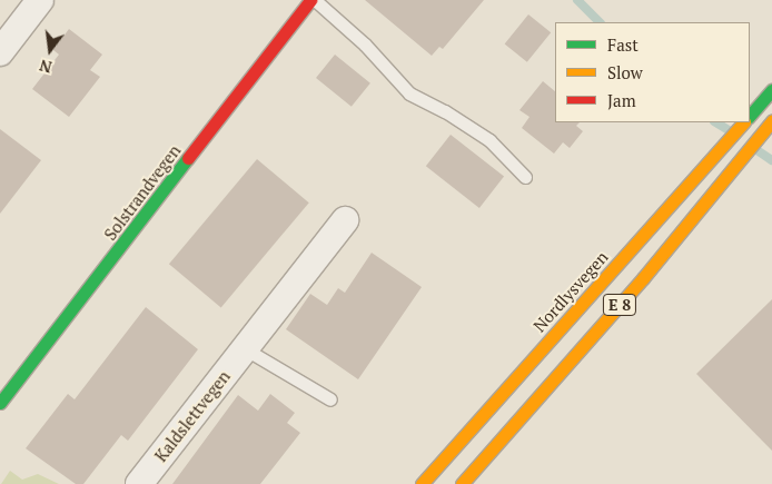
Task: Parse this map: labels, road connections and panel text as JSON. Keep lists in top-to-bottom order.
{
  "streets": {
    "main road": ["Solstrandvegen", "Nordlysvegen", "E 8"],
    "street": ["Kaldslettvegen"]
  },
  "legend": ["Fast", "Slow", "Jam"],
  "north": "bottom"
}
